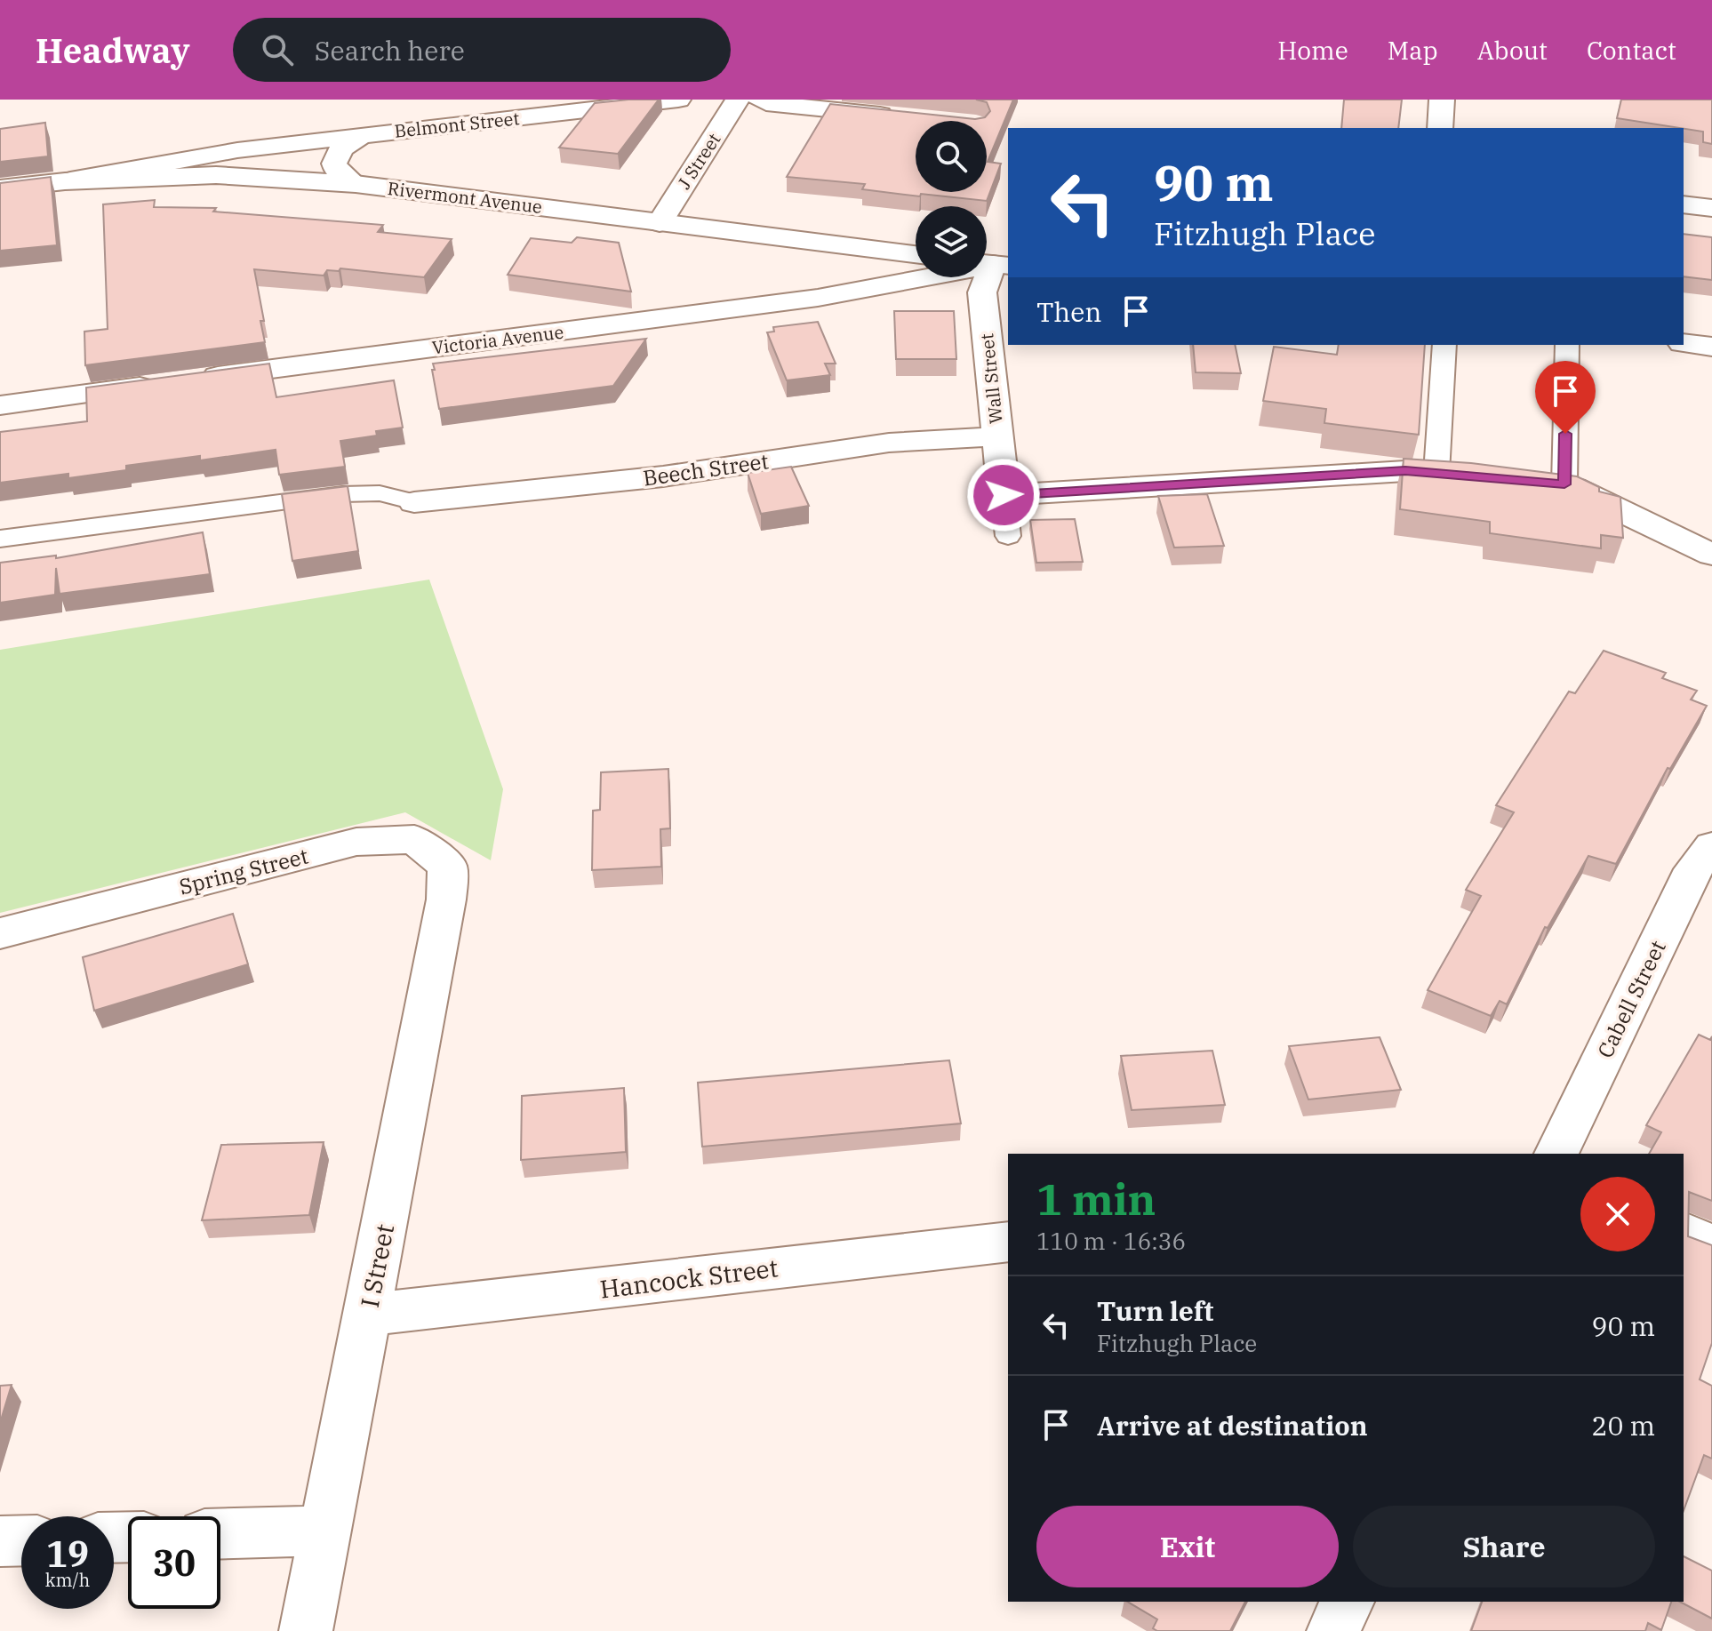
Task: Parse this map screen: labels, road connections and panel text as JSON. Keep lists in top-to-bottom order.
{
  "streets": {
    "street": [
      "Belmont Street",
      "J Street",
      "Rivermont Avenue",
      "Victoria Avenue",
      "Wall Street",
      "Beech Street",
      "Spring Street",
      "Cabell Street",
      "I Street",
      "Hancock Street"
    ]
  },
  "crossings": [
    ["Belmont Street", "Rivermont Avenue"],
    ["J Street", "Rivermont Avenue"],
    ["Victoria Avenue", "Wall Street"],
    ["Wall Street", "Beech Street"],
    ["Spring Street", "I Street"],
    ["I Street", "Hancock Street"]
  ],
  "page": {
    "header": "Headway",
    "search": "Search here",
    "nav": [
      "Home",
      "Map",
      "About",
      "Contact"
    ],
    "turn": ["90 m", "Fitzhugh Place"],
    "then": "Then",
    "heading": ["1 min", "110 m · 16:36"],
    "list": [
      {
        "name": "Turn left",
        "note": "Fitzhugh Place",
        "value": "90 m"
      },
      {
        "name": "Arrive at destination",
        "value": "20 m"
      }
    ],
    "buttons": ["Exit", "Share"],
    "speed": "19 km/h",
    "limit": "30"
  }
}
